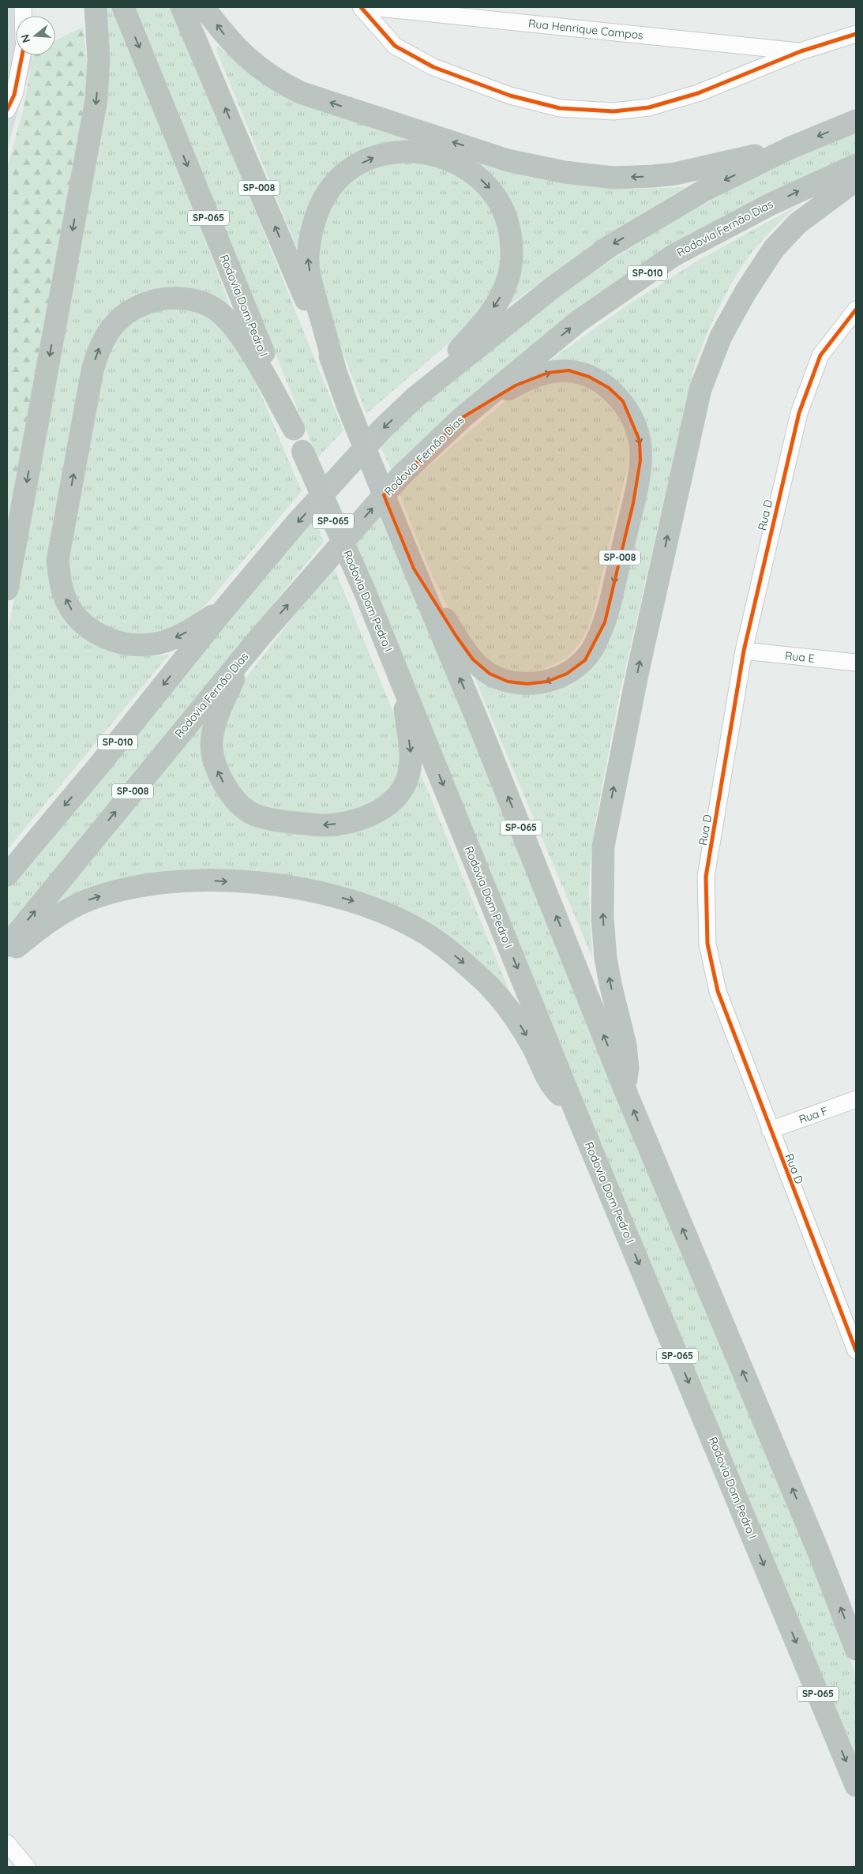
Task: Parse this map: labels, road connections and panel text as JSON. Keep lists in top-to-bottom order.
{
  "streets": {
    "highway": [
      "SP-008",
      "SP-065",
      "Rodovia Fernão Dias",
      "SP-010",
      "Rodovia Dom Pedro I"
    ],
    "street": [
      "Rua Henrique Campos",
      "Rua D",
      "Rua E",
      "Rua F"
    ]
  },
  "crossings": [
    ["SP-008", "SP-065"],
    ["SP-008", "Rodovia Fernão Dias"],
    ["Rua D", "Rua E"],
    ["Rua D", "Rua F"]
  ],
  "north": "left"
}
